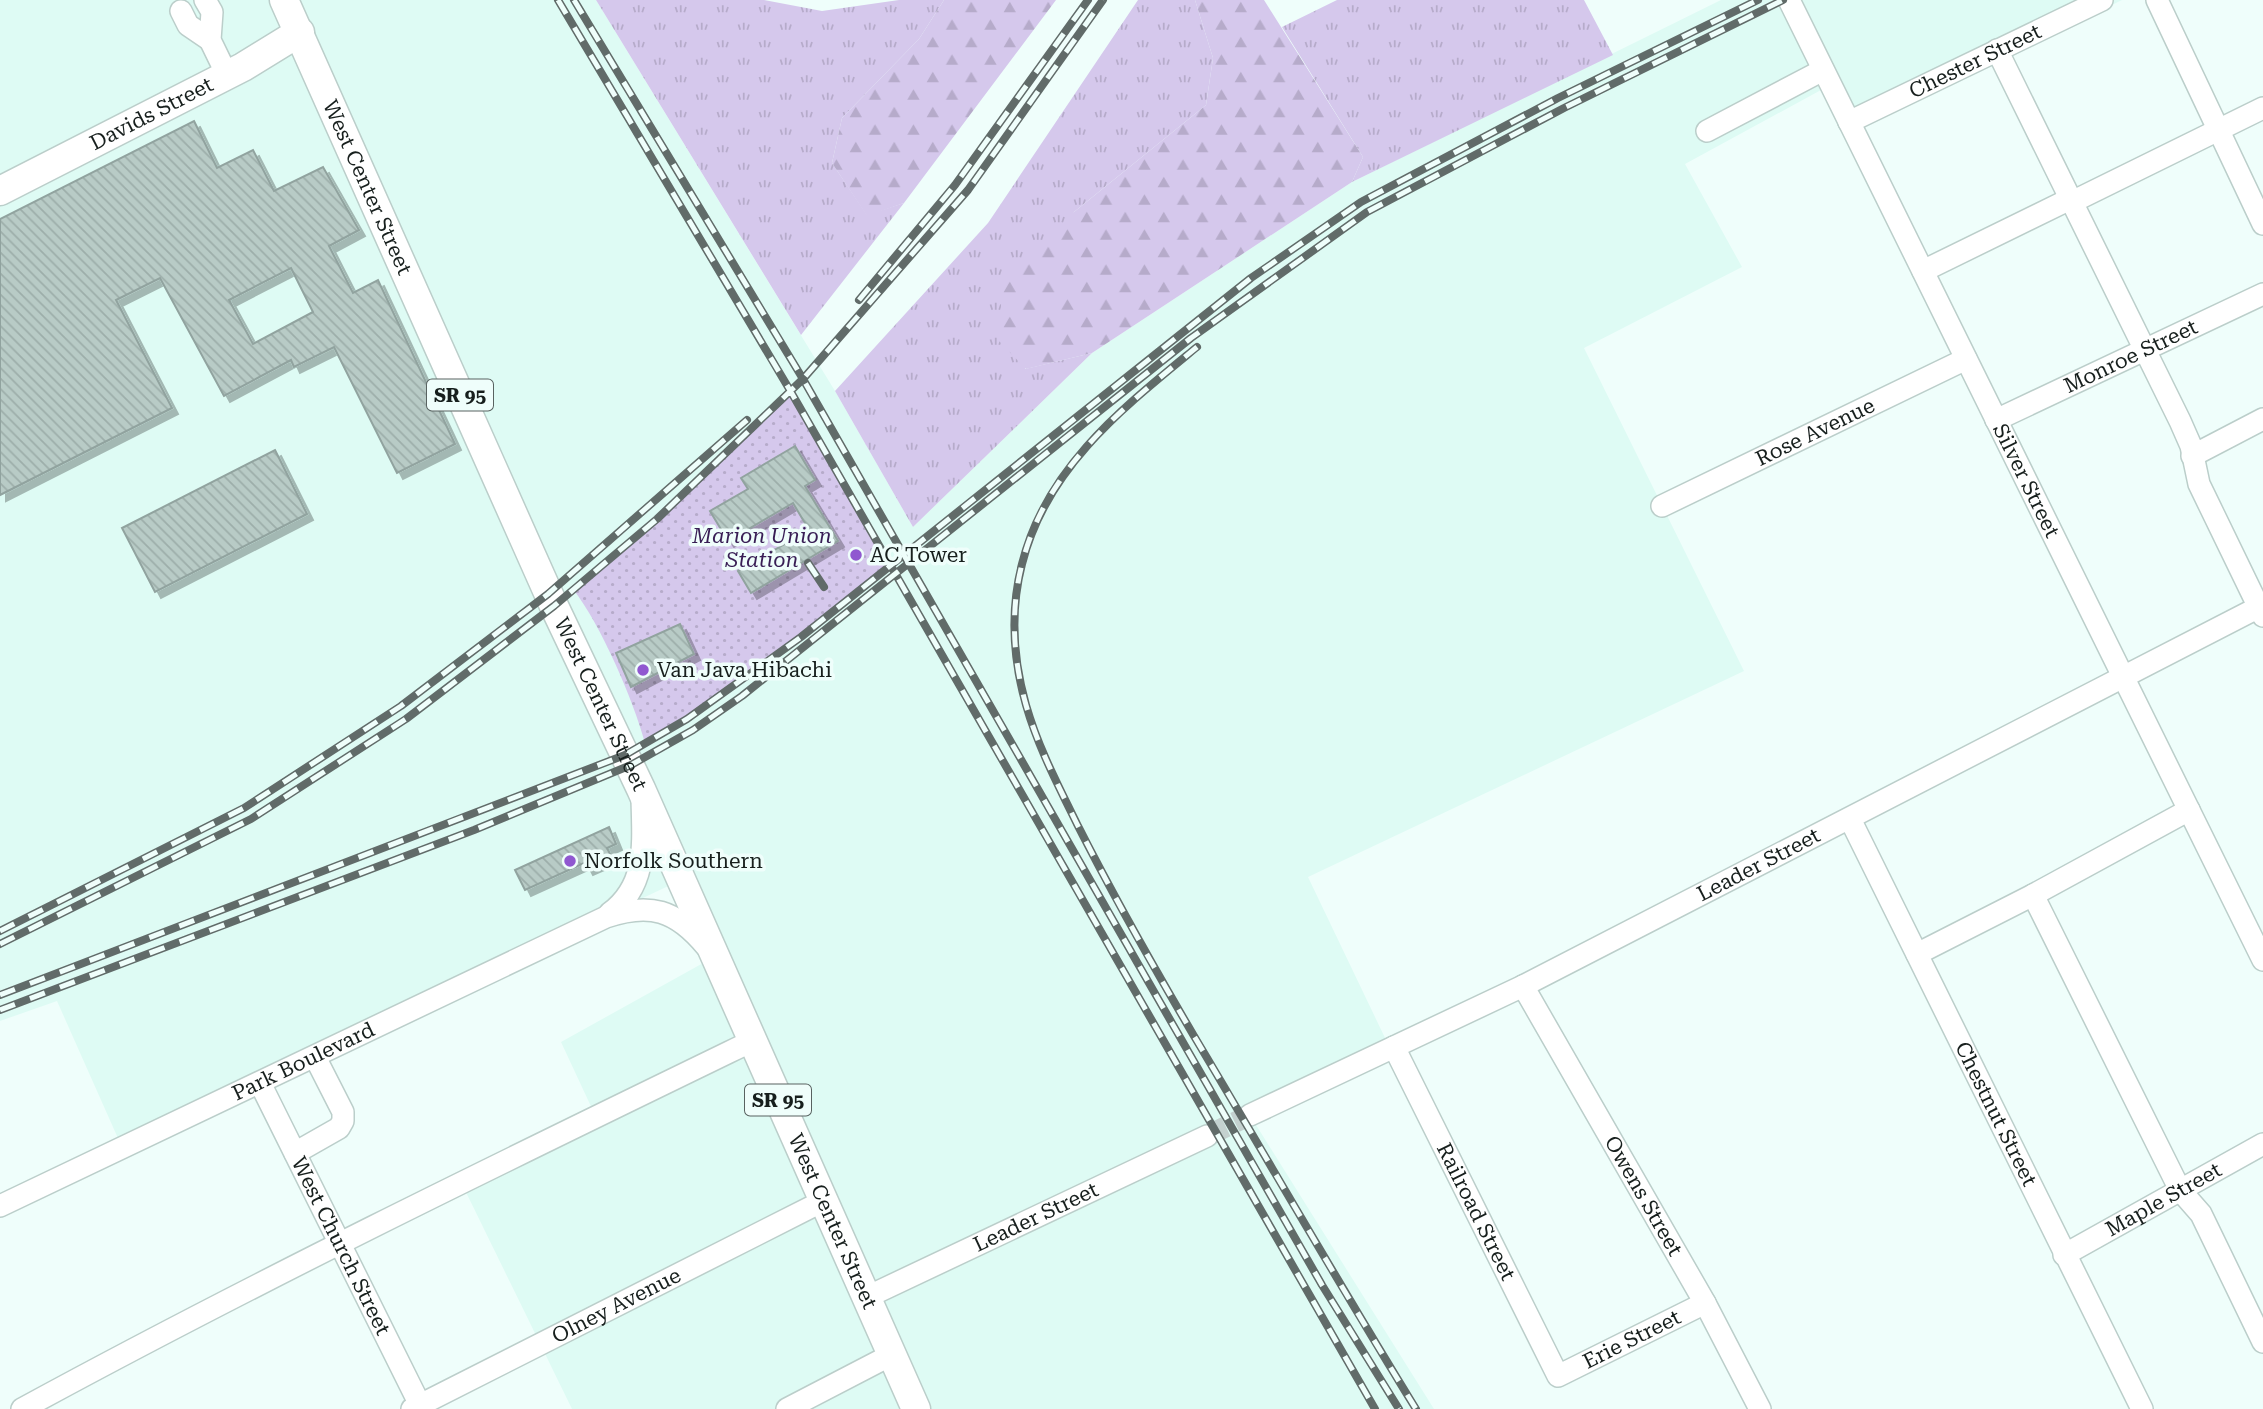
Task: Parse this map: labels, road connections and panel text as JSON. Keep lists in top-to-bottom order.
{
  "streets": {
    "main road": ["Davids Street", "West Center Street", "SR 95"],
    "street": [
      "Chester Street",
      "Monroe Street",
      "Rose Avenue",
      "Silver Street",
      "Leader Street",
      "Park Boulevard",
      "Chestnut Street",
      "Owens Street",
      "Maple Street",
      "Railroad Street",
      "West Church Street",
      "Olney Avenue",
      "Erie Street"
    ]
  },
  "crossings": [
    ["Chester Street", "Silver Street"],
    ["Davids Street", "West Center Street"],
    ["West Center Street", "Leader Street"],
    ["West Center Street", "Park Boulevard"],
    ["West Center Street", "Olney Avenue"],
    ["Monroe Street", "Silver Street"],
    ["Rose Avenue", "Silver Street"],
    ["Silver Street", "Leader Street"],
    ["Leader Street", "Chestnut Street"],
    ["Leader Street", "Owens Street"],
    ["Leader Street", "Railroad Street"],
    ["Park Boulevard", "West Church Street"],
    ["Chestnut Street", "Maple Street"],
    ["Owens Street", "Erie Street"],
    ["Railroad Street", "Erie Street"],
    ["West Church Street", "Olney Avenue"]
  ],
  "parks": ["Marion Union Station"],
  "places": ["AC Tower", "Van Java Hibachi", "Norfolk Southern"]
}
